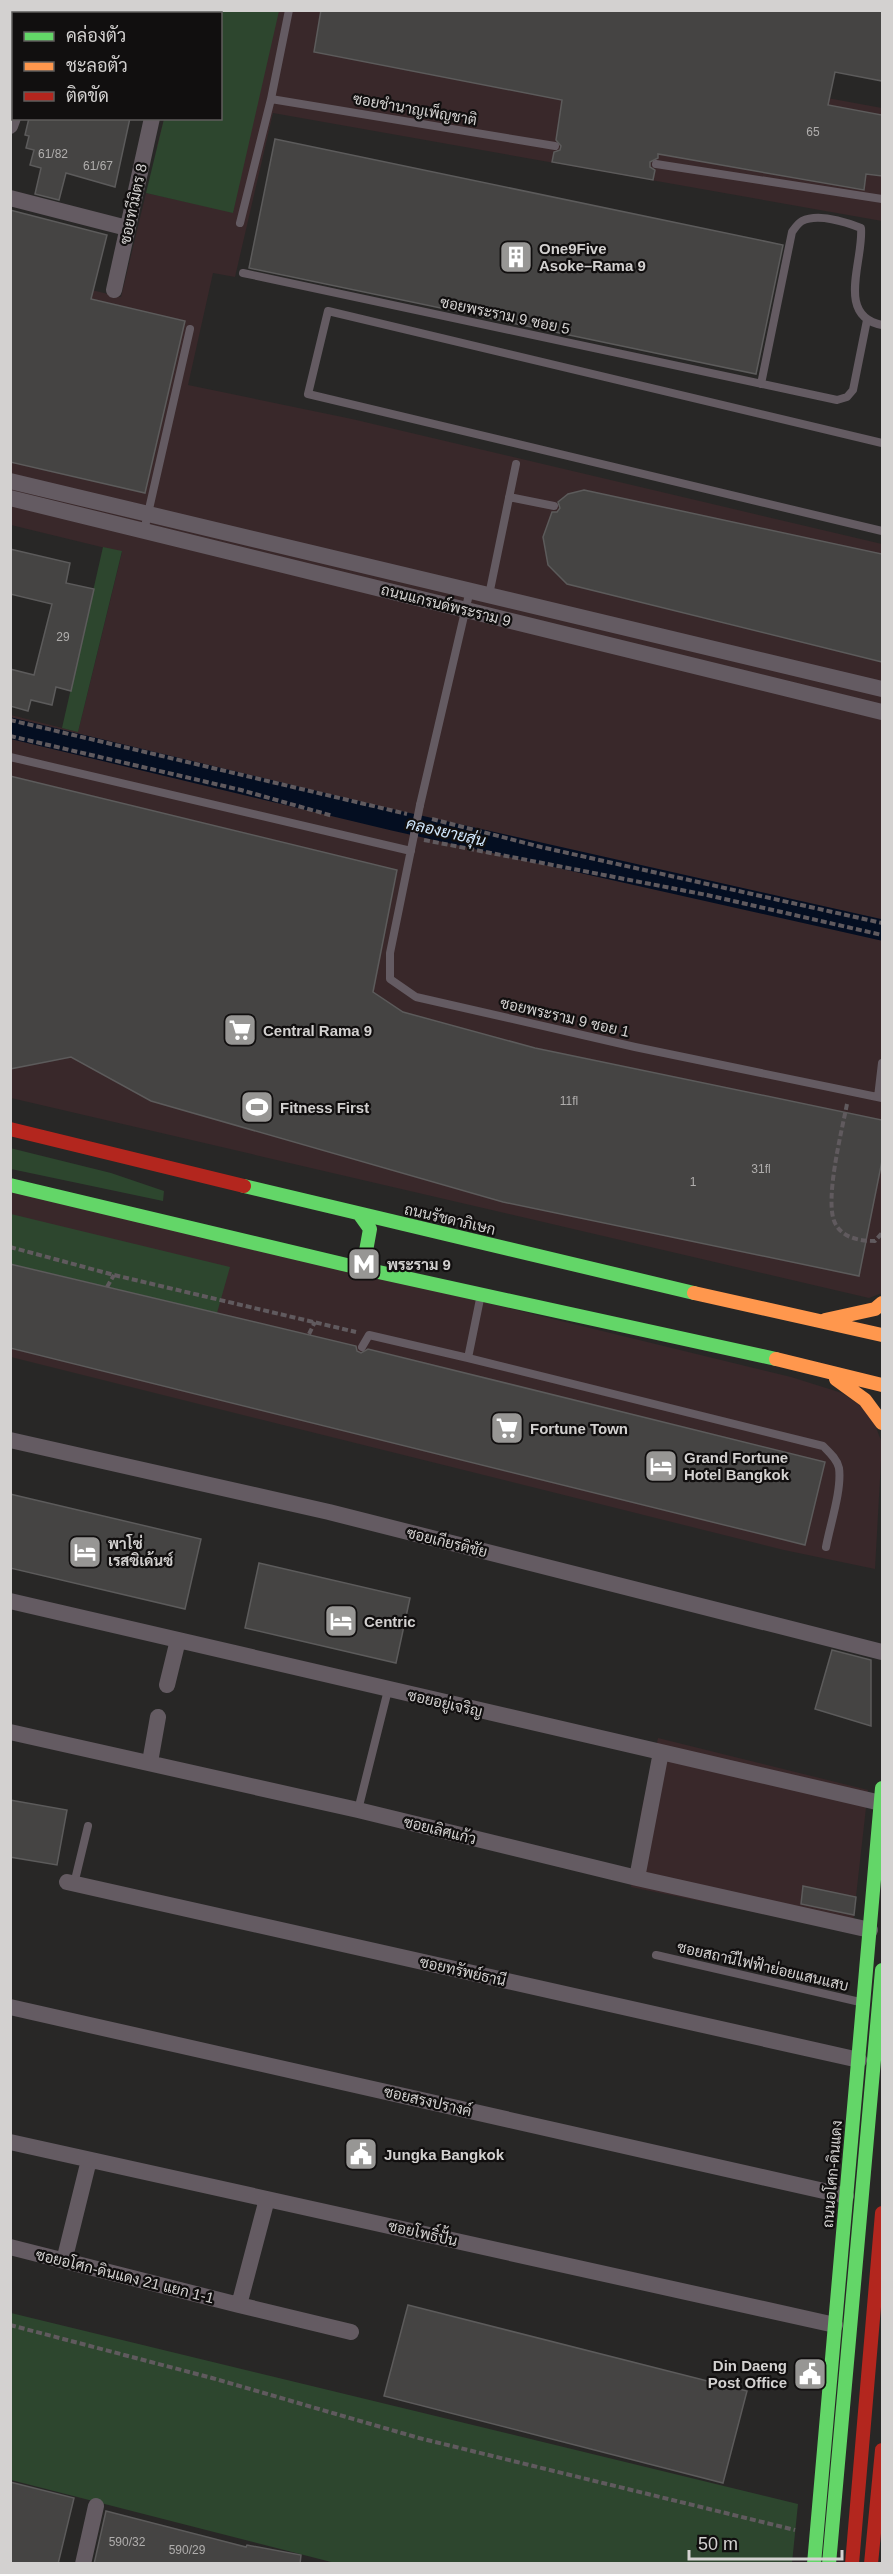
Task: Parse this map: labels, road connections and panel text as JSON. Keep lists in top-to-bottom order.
{
  "streets": {
    "main road": ["ถนนรัชดาภิเษก", "ถนนอโศก-ดินแดง"],
    "street": [
      "ซอยทวีมิตร 8",
      "ถนนแกรนด์พระราม 9",
      "ซอยเกียรติชัย",
      "ซอยอยู่เจริญ",
      "ซอยเลิศแก้ว",
      "ซอยทรัพย์ธานี",
      "ซอยสรงปรางค์",
      "ซอยโพธิ์ปั้น",
      "ซอยอโศก-ดินแดง 21 แยก 1-1"
    ],
    "lane": [
      "ซอยชำนาญเพ็ญชาติ",
      "ซอยพระราม 9 ซอย 5",
      "ซอยพระราม 9 ซอย 1",
      "ซอยสถานีไฟฟ้าย่อยแสนแสบ"
    ]
  },
  "crossings": [
    ["ถนนแกรนด์พระราม 9", "ซอยพระราม 9 ซอย 1"],
    ["ซอยอยู่เจริญ", "ถนนอโศก-ดินแดง"],
    ["ซอยเลิศแก้ว", "ถนนอโศก-ดินแดง"],
    ["ซอยสถานีไฟฟ้าย่อยแสนแสบ", "ถนนอโศก-ดินแดง"],
    ["ซอยทรัพย์ธานี", "ถนนอโศก-ดินแดง"],
    ["ซอยสรงปรางค์", "ถนนอโศก-ดินแดง"],
    ["ถนนอโศก-ดินแดง", "ซอยโพธิ์ปั้น"]
  ],
  "water": ["คลองยายสุ่น"],
  "places": {
    "building": ["One9Five Asoke–Rama 9"],
    "supermarket": ["Central Rama 9", "Fortune Town"],
    "sports": ["Fitness First"],
    "metro station": ["พระราม 9"],
    "hotel": ["Grand Fortune Hotel Bangkok", "พาโซ่ เรสซิเด้นซ์", "Centric"],
    "public building": ["Jungka Bangkok", "Din Daeng Post Office"]
  },
  "house_numbers": [
    "65",
    "61/82",
    "61/67",
    "29",
    "11fl",
    "31fl",
    "1",
    "590/32",
    "590/29"
  ],
  "legend": ["คล่องตัว", "ชะลอตัว", "ติดขัด"],
  "scale_bar": "50 m"
}
